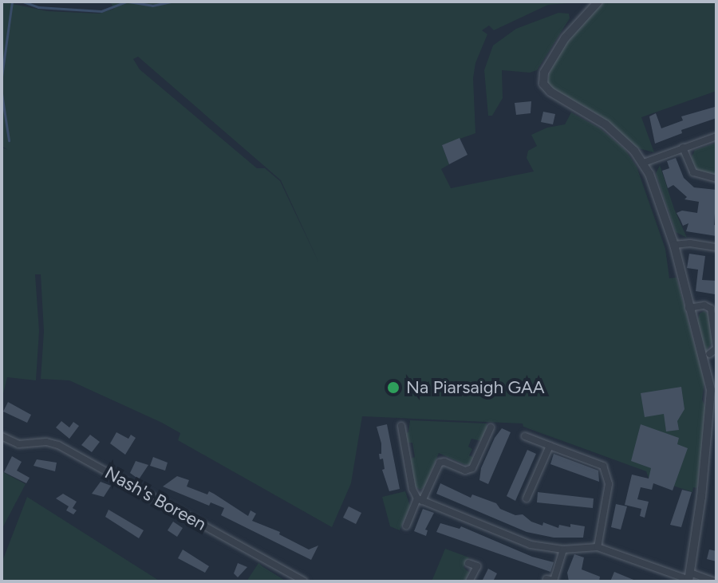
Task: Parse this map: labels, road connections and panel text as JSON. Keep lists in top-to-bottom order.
{
  "streets": {
    "street": ["Nash's Boreen"]
  },
  "places": ["Na Piarsaigh GAA"]
}
